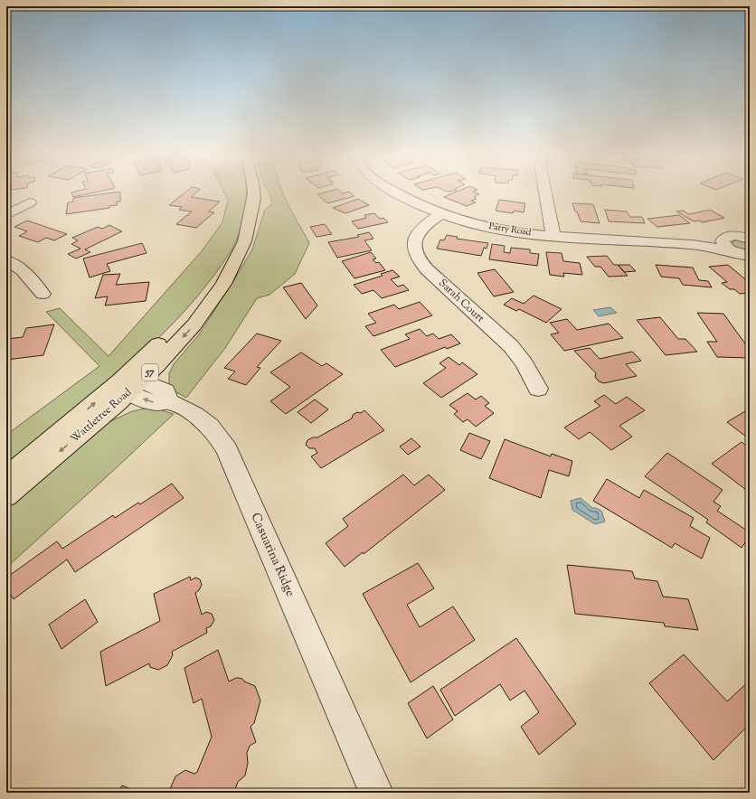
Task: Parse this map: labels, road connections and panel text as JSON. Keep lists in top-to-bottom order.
{
  "streets": {
    "main road": ["57", "Wattletree Road"],
    "street": ["Parry Road", "Sarah Court", "Casuarina Ridge"]
  },
  "crossings": [
    ["Parry Road", "Sarah Court"],
    ["Wattletree Road", "Casuarina Ridge"]
  ]
}
